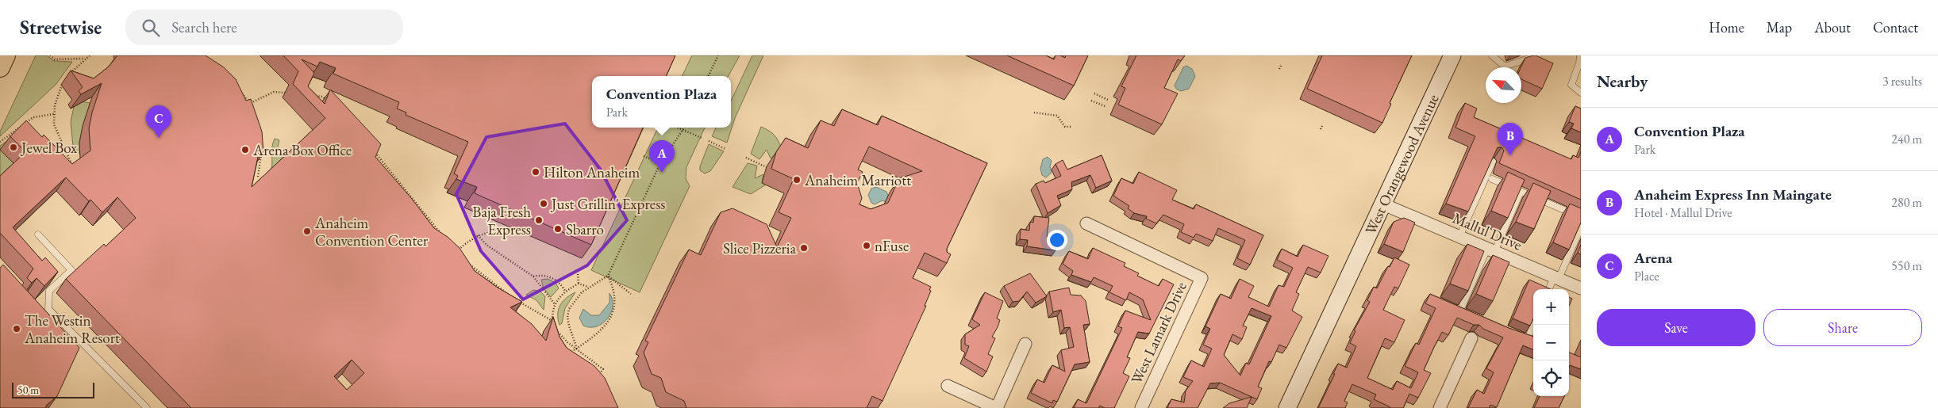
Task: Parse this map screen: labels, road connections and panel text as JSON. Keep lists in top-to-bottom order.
{
  "streets": {
    "main road": ["West Orangewood Avenue"],
    "street": ["Mallul Drive", "West Lamark Drive"]
  },
  "crossings": [
    ["West Orangewood Avenue", "Mallul Drive"]
  ],
  "places": [
    "Jewel Box",
    "Arena Box Office",
    "Hilton Anaheim",
    "Anaheim Marriott",
    "Just Grillin' Express",
    "Baja Fresh Express",
    "Sbarro",
    "Anaheim Convention Center",
    "nFuse",
    "Slice Pizzeria",
    "The Westin Anaheim Resort"
  ],
  "scale_bar": "50 m",
  "north": "top left",
  "page": {
    "header": "Streetwise",
    "search": "Search here",
    "nav": [
      "Home",
      "Map",
      "About",
      "Contact"
    ],
    "heading": ["Nearby", "3 results"],
    "popup": ["Convention Plaza", "Park"],
    "pins": ["C", "B", "A"],
    "list": [
      {
        "mark": "A",
        "name": "Convention Plaza",
        "note": "Park",
        "value": "240 m"
      },
      {
        "mark": "B",
        "name": "Anaheim Express Inn Maingate",
        "note": "Hotel · Mallul Drive",
        "value": "280 m"
      },
      {
        "mark": "C",
        "name": "Arena",
        "note": "Place",
        "value": "550 m"
      }
    ],
    "map_buttons": ["+", "−"],
    "buttons": ["Save", "Share"],
    "scale": "50 m"
  }
}
